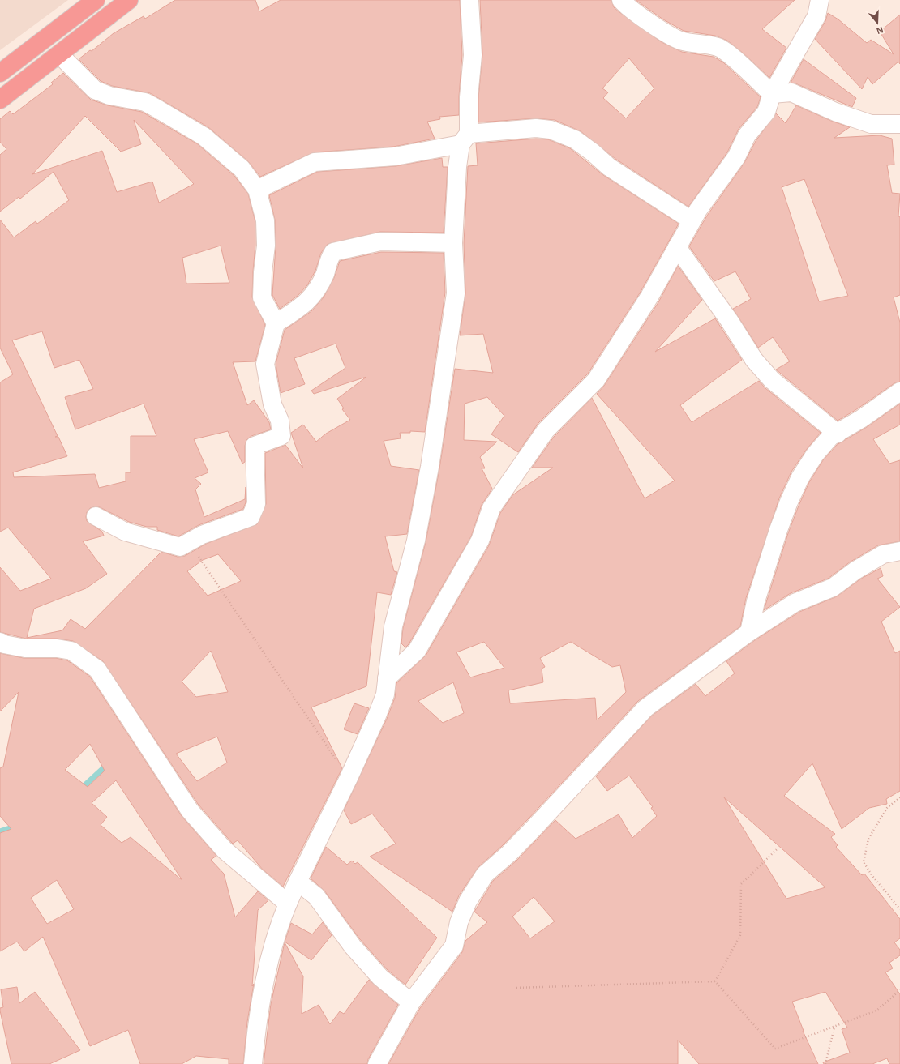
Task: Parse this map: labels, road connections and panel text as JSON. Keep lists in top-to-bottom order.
{
  "north": "bottom"
}
